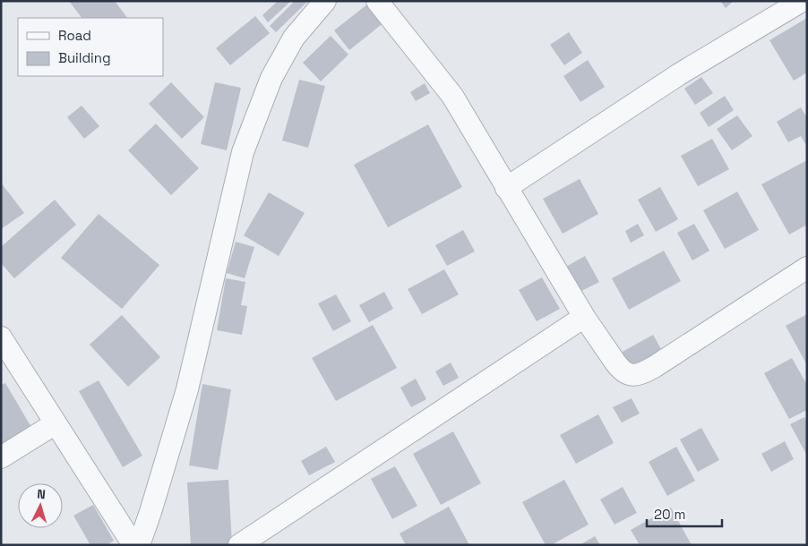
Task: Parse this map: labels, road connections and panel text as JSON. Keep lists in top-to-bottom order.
{
  "legend": ["Road", "Building"],
  "scale_bar": "20 m",
  "north": "top"
}
